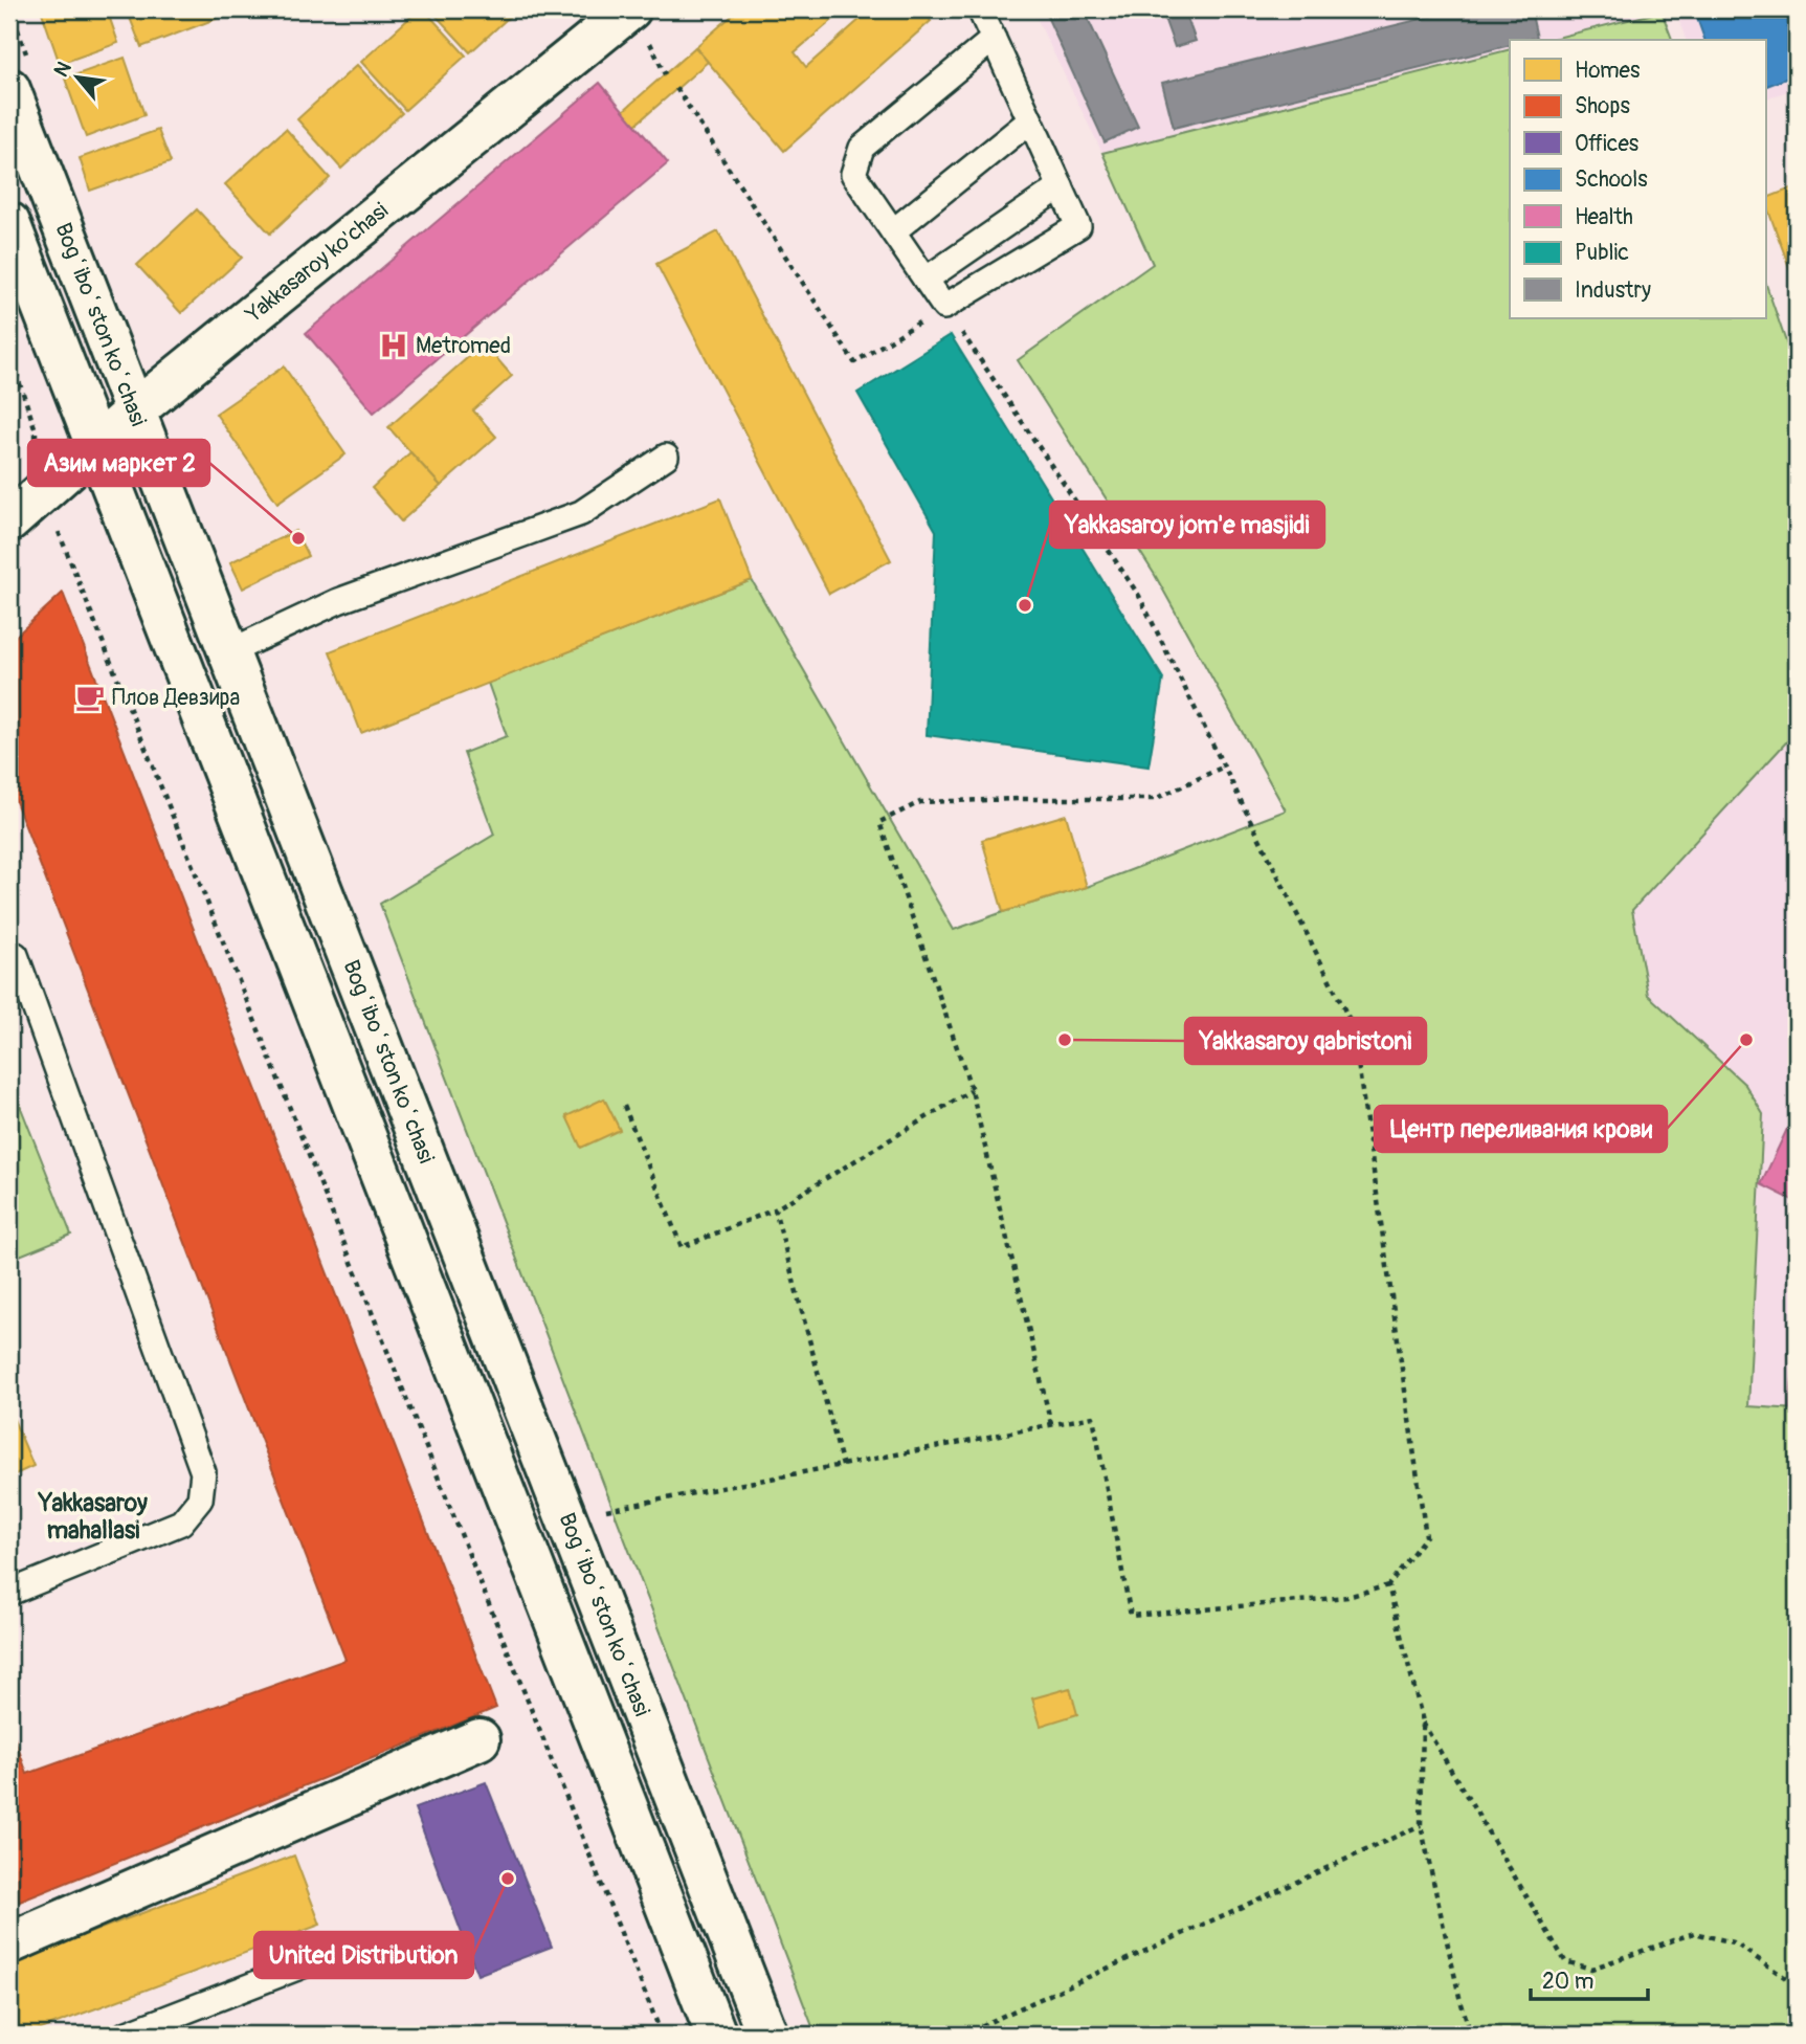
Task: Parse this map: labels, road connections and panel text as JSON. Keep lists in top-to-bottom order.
{
  "streets": {
    "street": ["Yakkasaroy ko'chasi", "Bogʻiboʻston koʻchasi"]
  },
  "crossings": [
    ["Yakkasaroy ko'chasi", "Bogʻiboʻston koʻchasi"]
  ],
  "districts": ["Yakkasaroy mahallasi"],
  "places": {
    "hospital": ["Metromed"],
    "other": [
      "Азим маркет 2",
      "Yakkasaroy jom'e masjidi",
      "Yakkasaroy qabristoni",
      "Центр переливания крови",
      "United Distribution"
    ],
    "cafe": ["Плов Девзира"]
  },
  "legend": [
    "Homes",
    "Shops",
    "Offices",
    "Schools",
    "Health",
    "Public",
    "Industry"
  ],
  "scale_bar": "20 m",
  "north": "top left"
}
